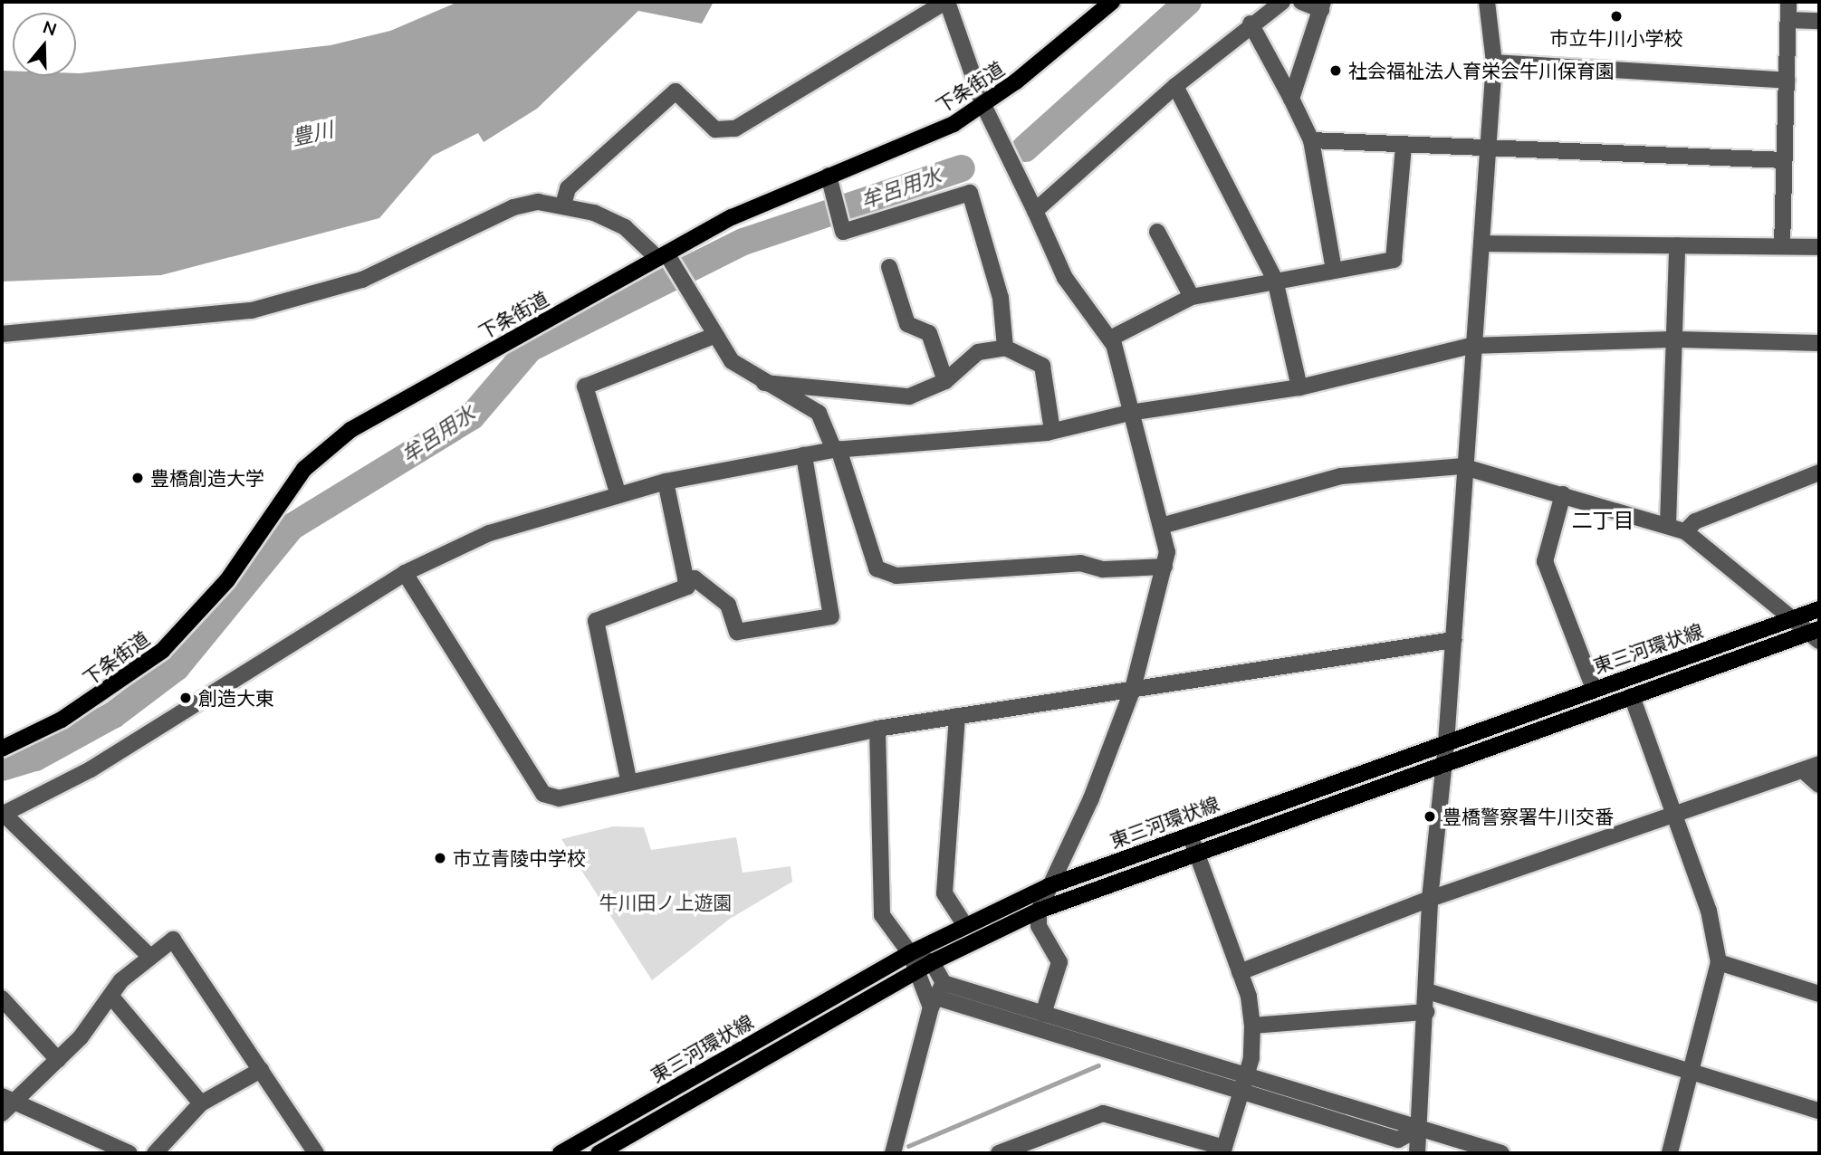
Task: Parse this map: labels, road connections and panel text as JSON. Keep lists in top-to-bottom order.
{
  "streets": {
    "main road": ["下条街道", "東三河環状線"]
  },
  "districts": ["二丁目"],
  "water": ["豊川", "牟呂用水"],
  "parks": ["牛川田ノ上遊園"],
  "places": [
    "市立牛川小学校",
    "社会福祉法人育栄会牛川保育園",
    "豊橋創造大学",
    "創造大東",
    "豊橋警察署牛川交番",
    "市立青陵中学校"
  ],
  "north": "top"
}
